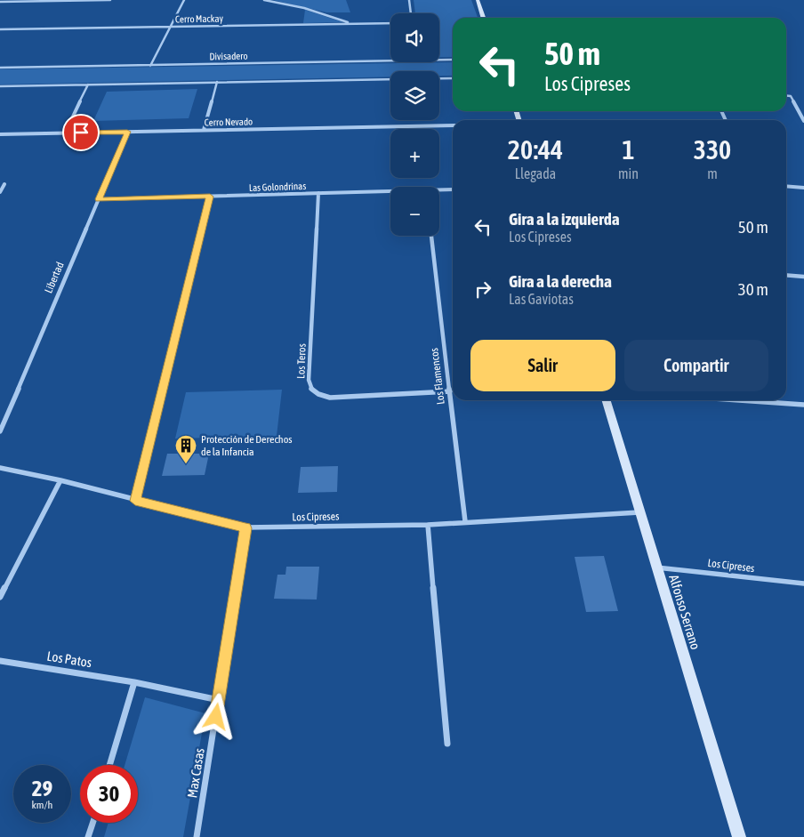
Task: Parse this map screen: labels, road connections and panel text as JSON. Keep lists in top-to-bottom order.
{
  "streets": {
    "street": [
      "Cerro Mackay",
      "Divisadero",
      "Cerro Nevado",
      "Las Golondrinas",
      "Libertad",
      "Los Teros",
      "Los Flamencos",
      "Los Cipreses",
      "Alfonso Serrano",
      "Los Patos",
      "Max Casas"
    ]
  },
  "crossings": [
    ["Cerro Nevado", "Libertad"],
    ["Las Golondrinas", "Libertad"],
    ["Las Golondrinas", "Los Teros"],
    ["Los Teros", "Los Flamencos"],
    ["Los Flamencos", "Los Cipreses"],
    ["Los Cipreses", "Alfonso Serrano"],
    ["Los Cipreses", "Max Casas"],
    ["Los Patos", "Max Casas"]
  ],
  "places": {
    "building": ["Protección de Derechos de la Infancia"]
  },
  "page": {
    "map_buttons": ["+", "−"],
    "turn": ["50 m", "Los Cipreses"],
    "eta": [
      "20:44",
      "Llegada",
      "1",
      "min",
      "330",
      "m"
    ],
    "list": [
      {
        "name": "Gira a la izquierda",
        "note": "Los Cipreses",
        "value": "50 m"
      },
      {
        "name": "Gira a la derecha",
        "note": "Las Gaviotas",
        "value": "30 m"
      }
    ],
    "buttons": ["Salir", "Compartir"],
    "speed": "29 km/h",
    "limit": "30"
  }
}
